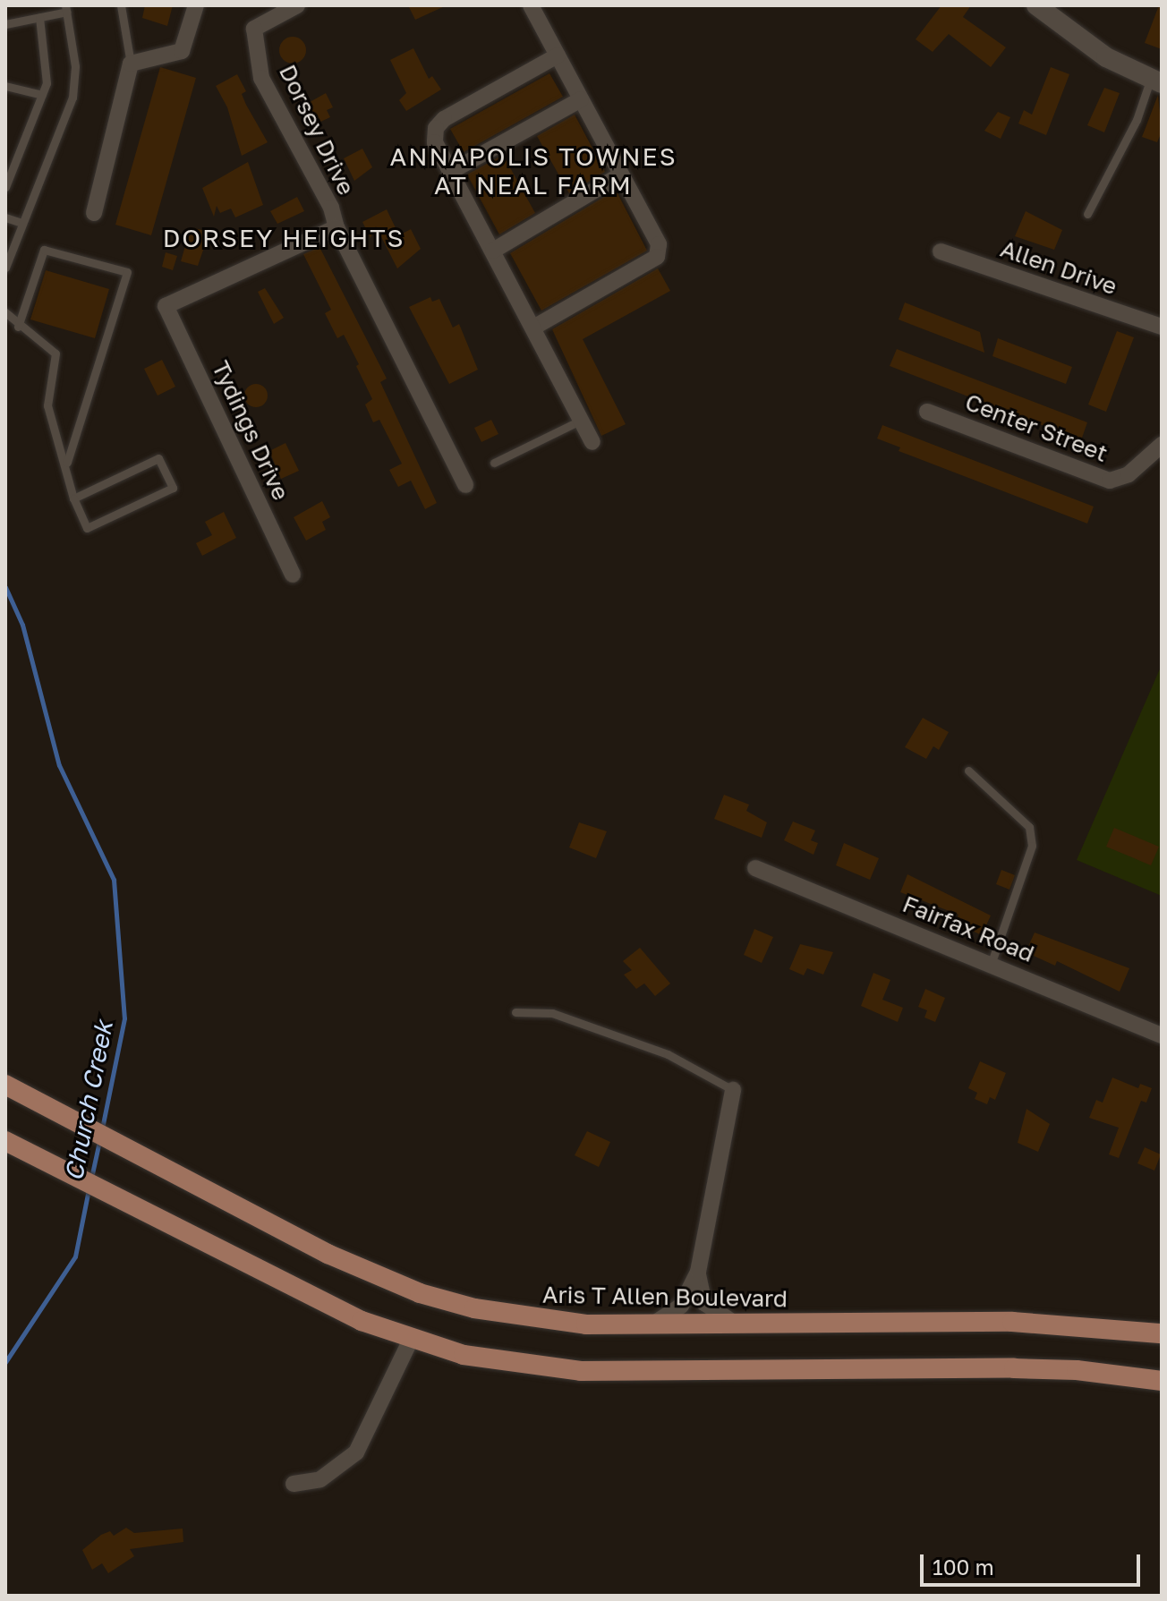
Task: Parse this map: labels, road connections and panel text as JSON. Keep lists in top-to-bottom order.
{
  "streets": {
    "main road": ["Aris T Allen Boulevard"],
    "street": [
      "Dorsey Drive",
      "Allen Drive",
      "Center Street",
      "Tydings Drive",
      "Fairfax Road"
    ]
  },
  "crossings": [
    ["Dorsey Drive", "Tydings Drive"]
  ],
  "districts": ["ANNAPOLIS TOWNES AT NEAL FARM", "DORSEY HEIGHTS"],
  "water": ["Church Creek"],
  "scale_bar": "100 m"
}
